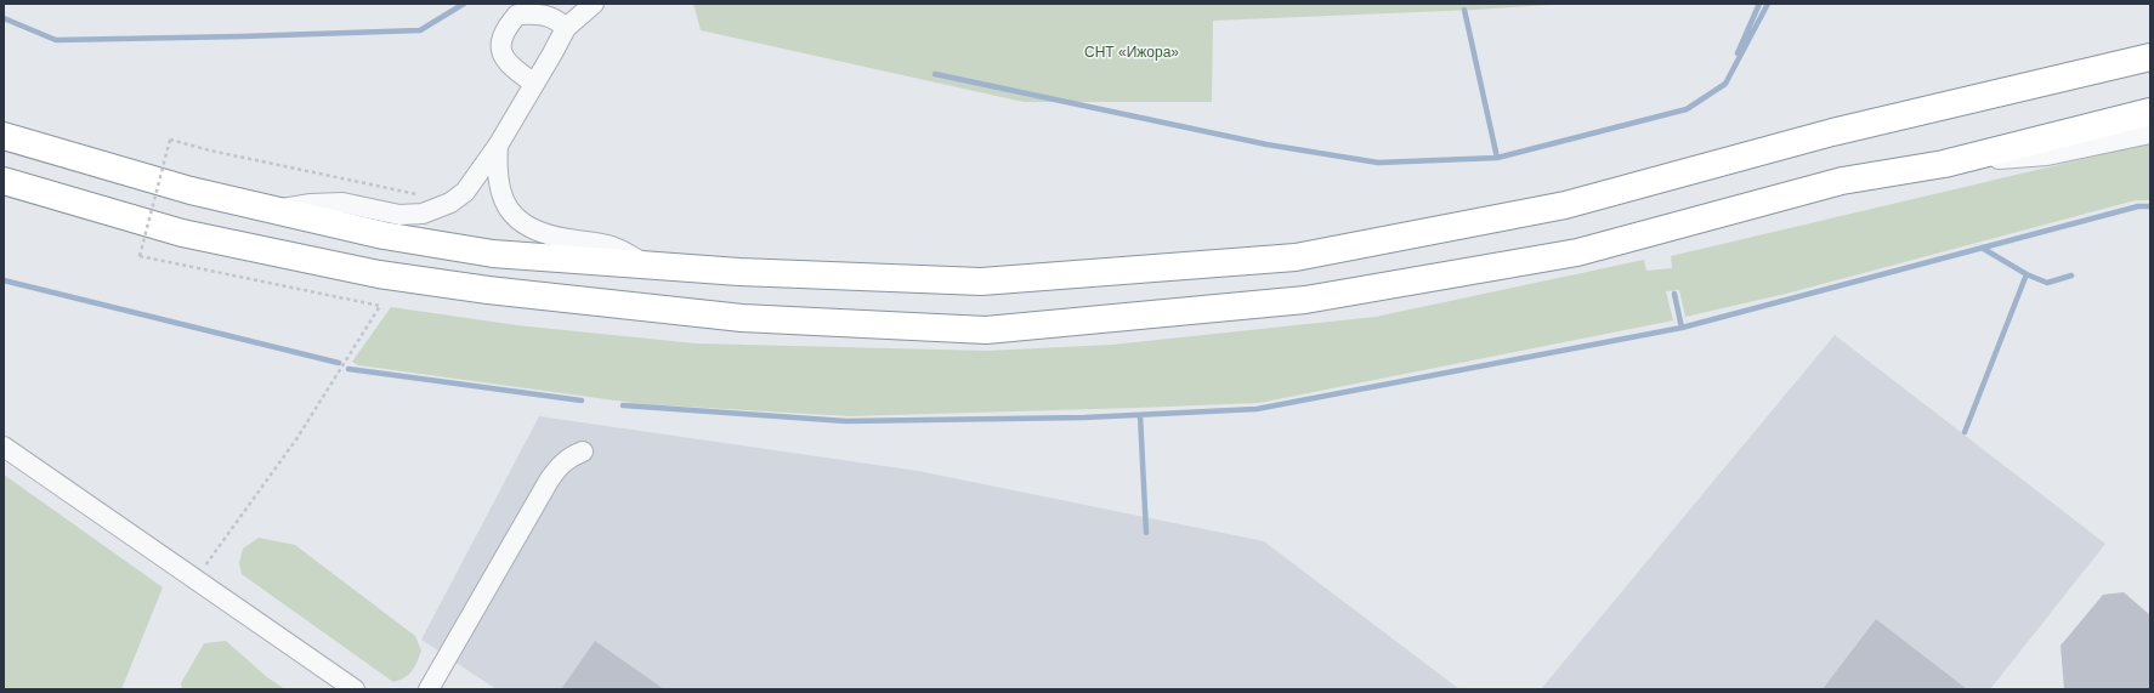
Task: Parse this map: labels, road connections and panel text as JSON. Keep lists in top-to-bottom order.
{
  "parks": ["СНТ «Ижора»"]
}
